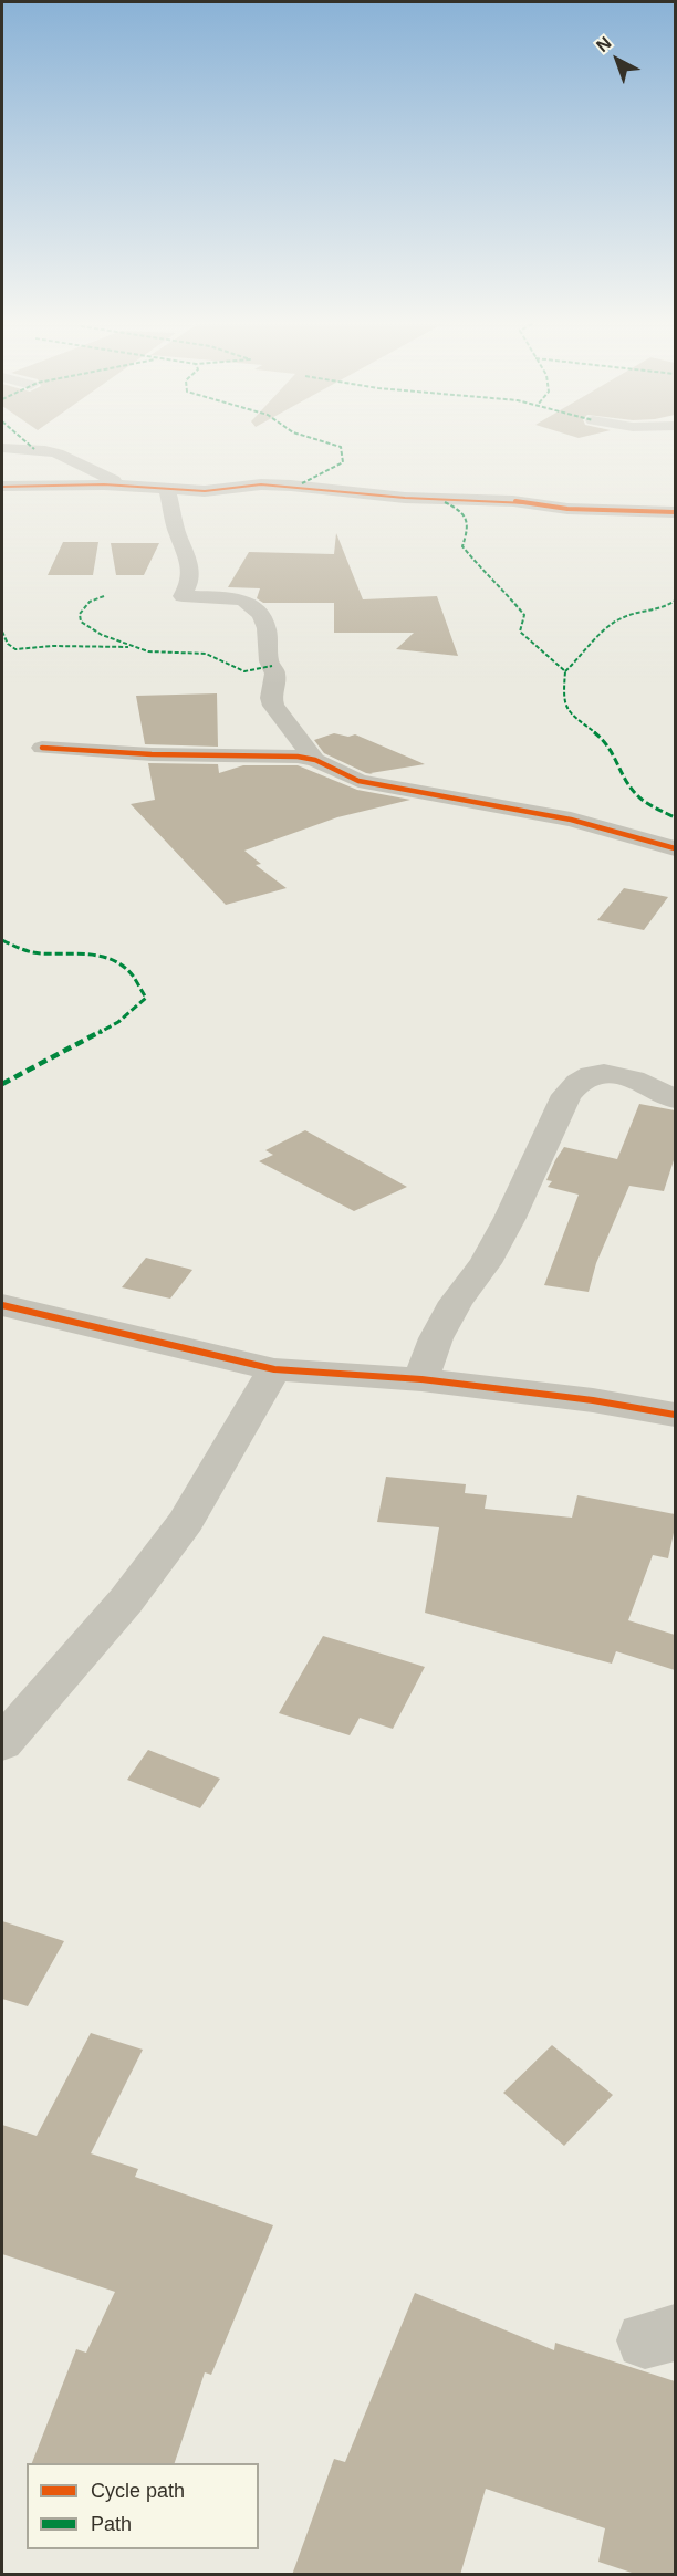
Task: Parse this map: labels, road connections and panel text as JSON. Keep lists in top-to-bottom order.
{
  "legend": ["Cycle path", "Path"],
  "north": "top left"
}
